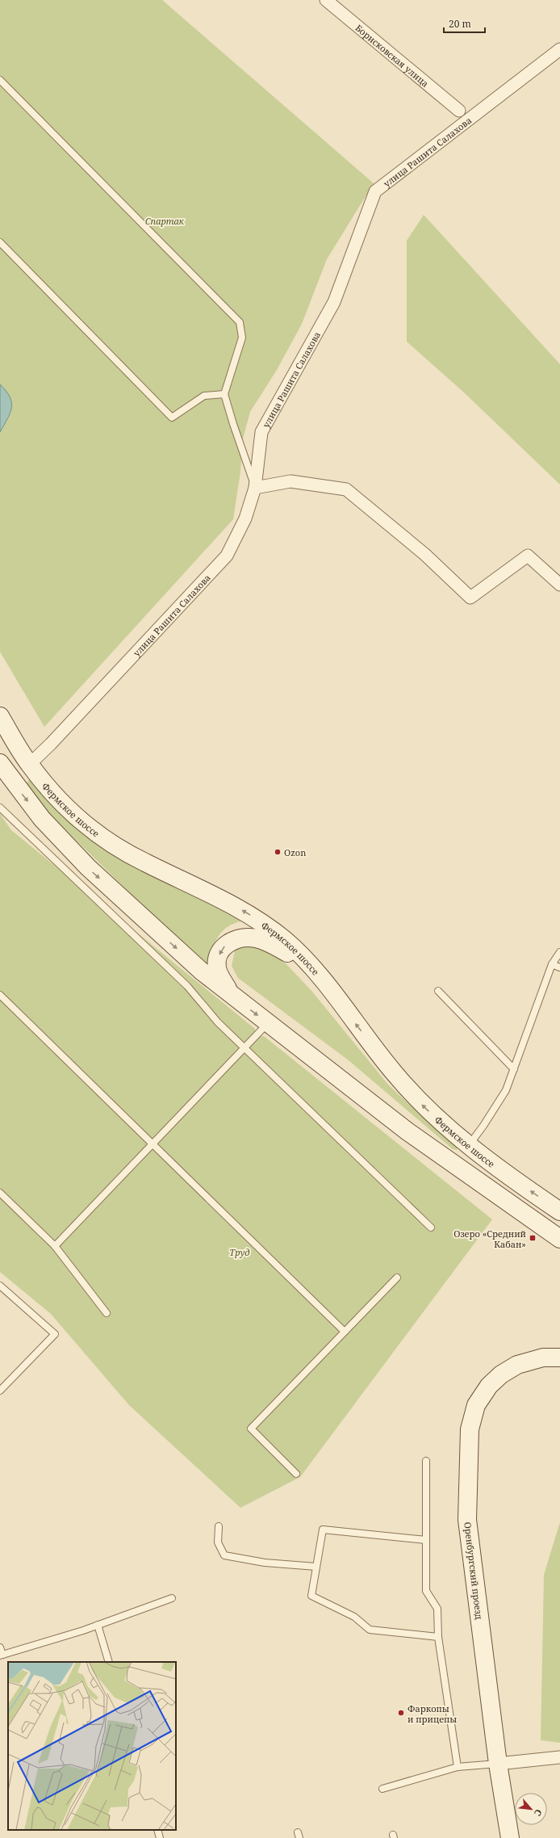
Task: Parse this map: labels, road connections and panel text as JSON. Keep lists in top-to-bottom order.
{
  "streets": {
    "main road": ["Фермское шоссе", "Оренбургский проезд"],
    "street": ["Борисковская улица", "улица Рашита Салахова"]
  },
  "crossings": [
    ["улица Рашита Салахова", "Фермское шоссе"]
  ],
  "parks": ["Спартак", "Труд"],
  "places": {
    "other": ["Ozon", "Фаркопы и прицепы"],
    "transit": ["Озеро «Средний Кабан»"]
  },
  "scale_bar": "20 m",
  "north": "bottom right"
}
